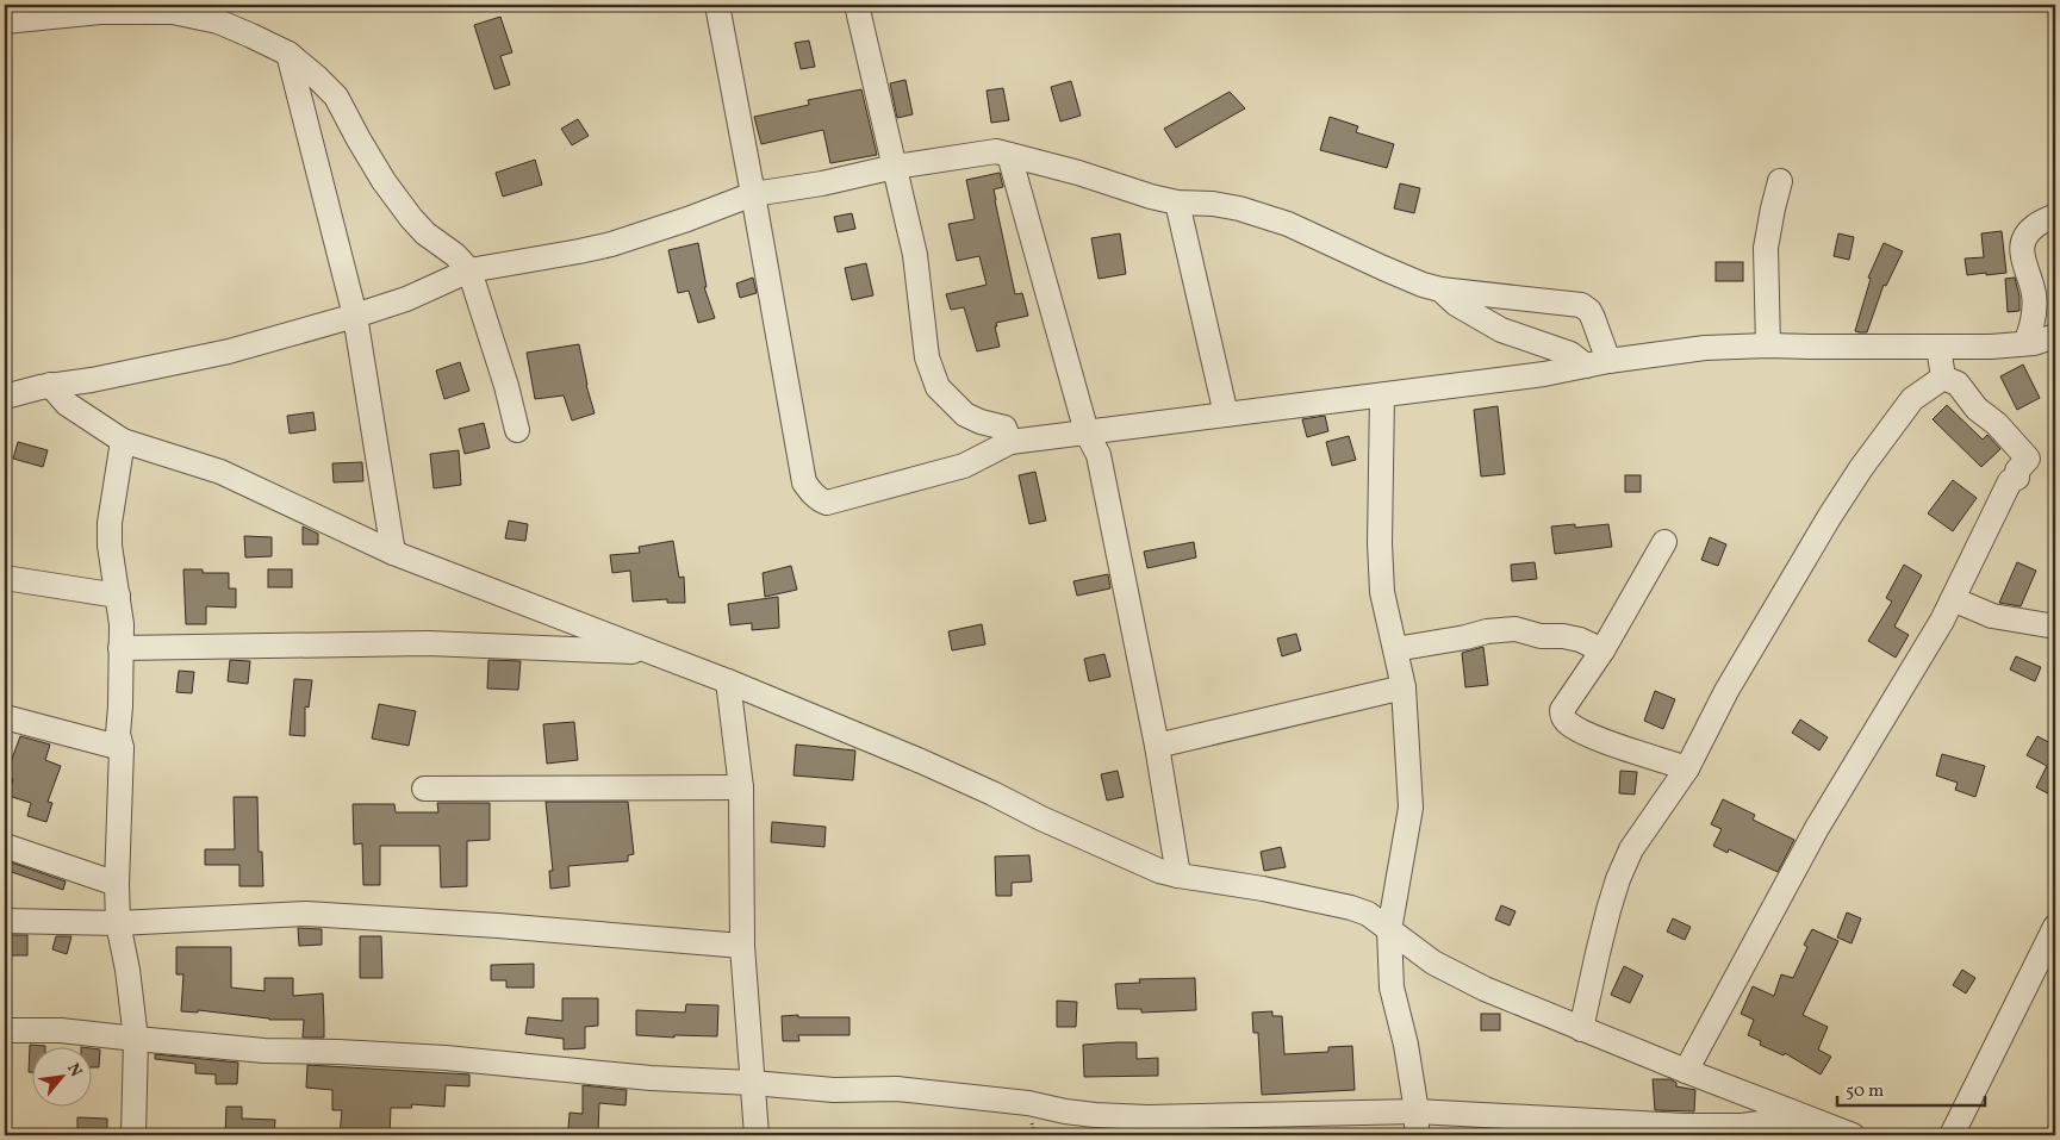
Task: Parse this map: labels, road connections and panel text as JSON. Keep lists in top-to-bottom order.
{
  "scale_bar": "50 m",
  "north": "top right"
}
